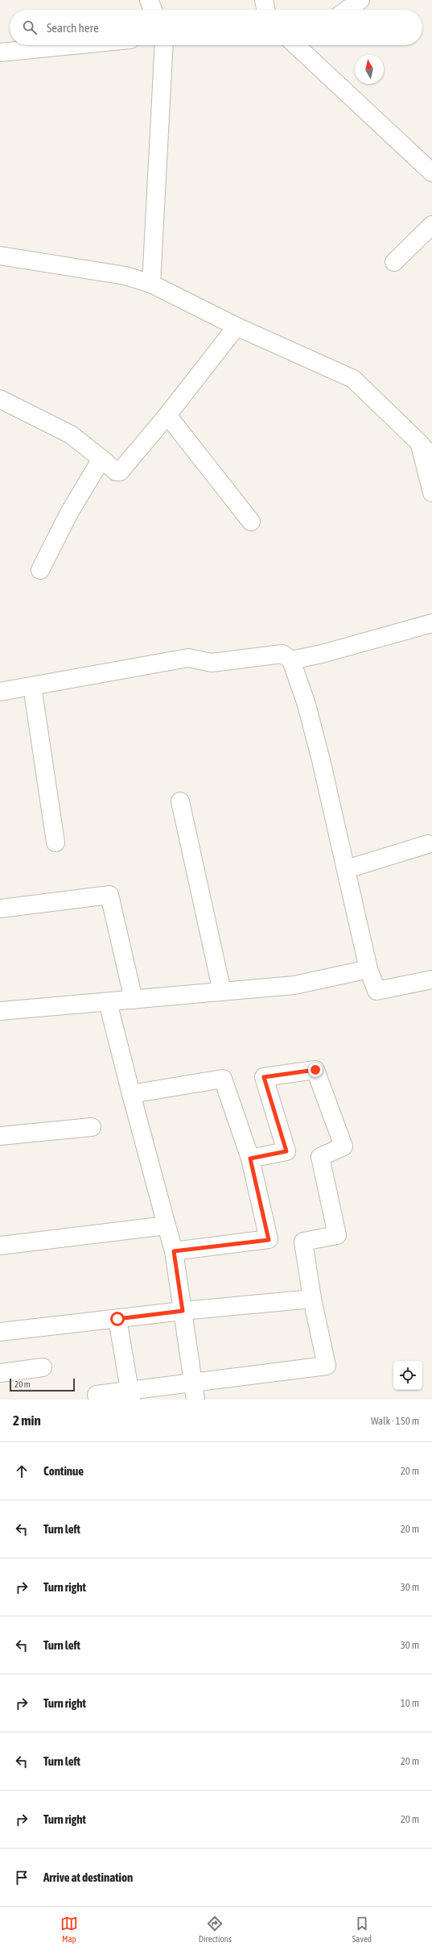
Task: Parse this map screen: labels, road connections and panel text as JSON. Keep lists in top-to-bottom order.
{
  "scale_bar": "20 m",
  "north": "top",
  "page": {
    "search": "Search here",
    "scale": "20 m",
    "heading": ["2 min", "Walk · 150 m"],
    "list": [
      ["Continue", "20 m"],
      ["Turn left", "20 m"],
      ["Turn right", "30 m"],
      ["Turn left", "30 m"],
      ["Turn right", "10 m"],
      ["Turn left", "20 m"],
      ["Turn right", "20 m"],
      "Arrive at destination"
    ],
    "nav": ["Map", "Directions", "Saved"]
  }
}
